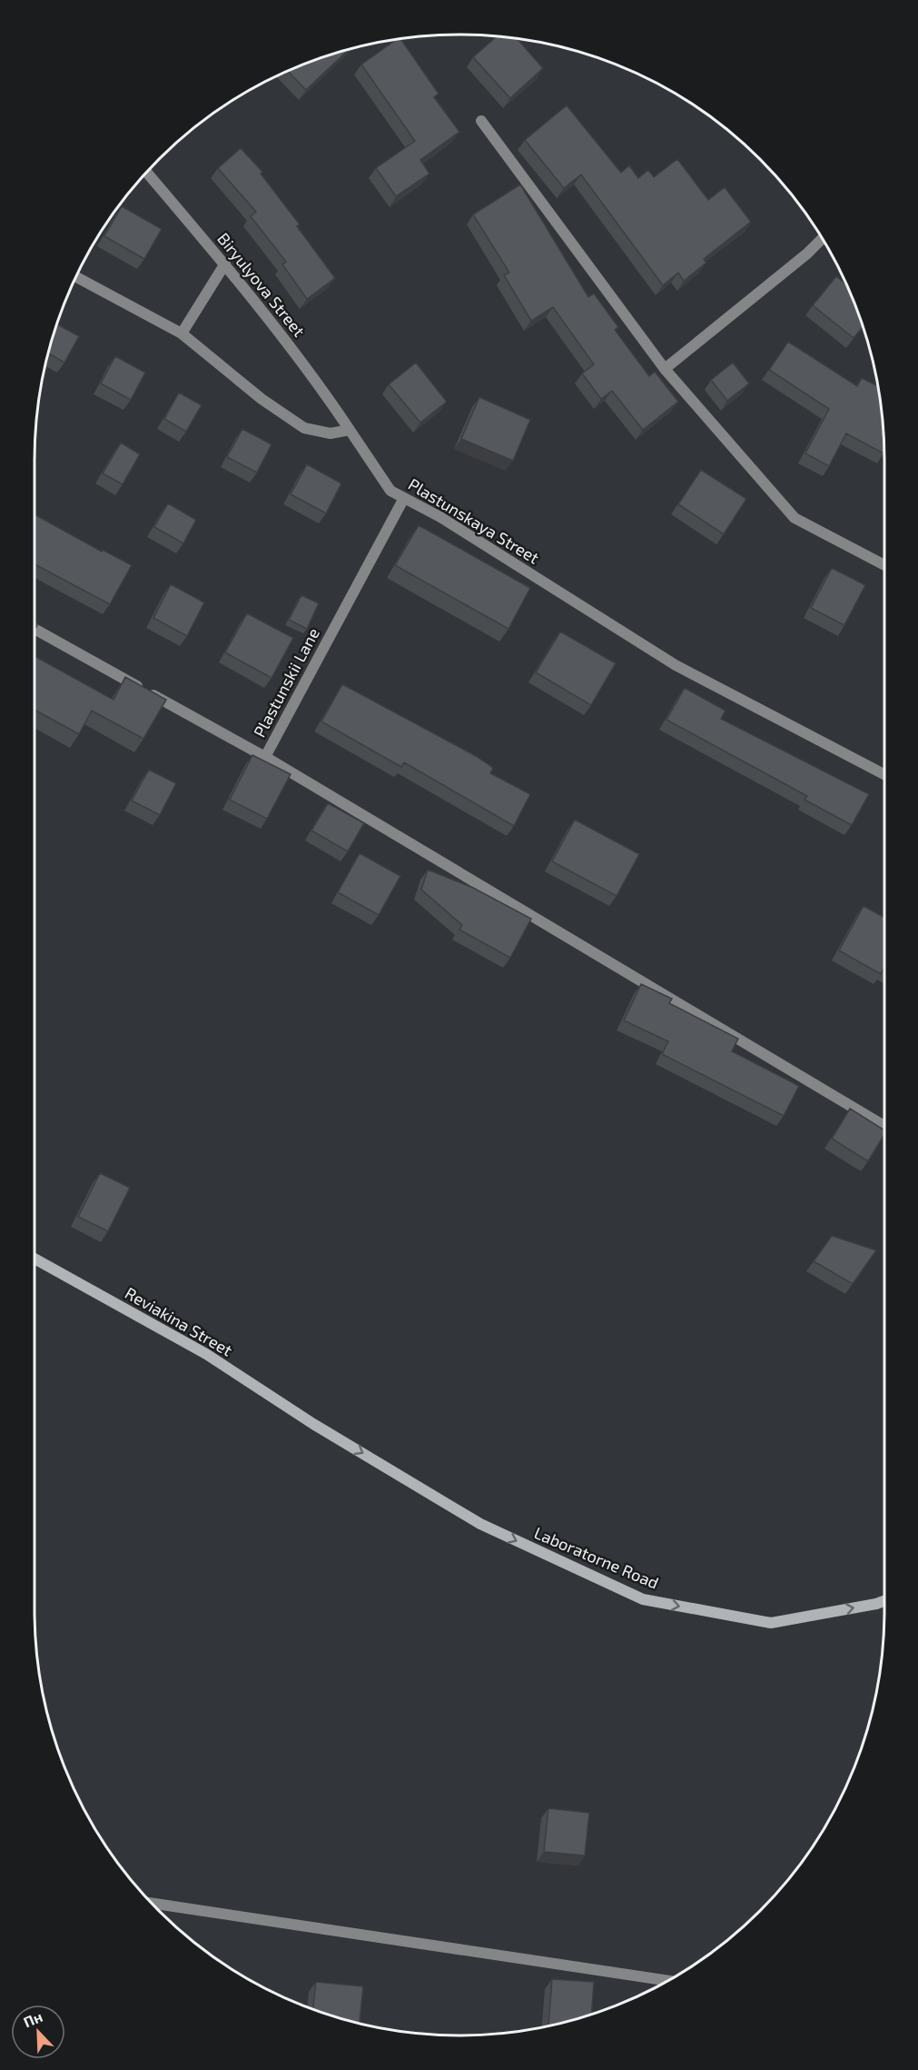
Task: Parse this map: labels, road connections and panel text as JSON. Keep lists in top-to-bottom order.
{
  "streets": {
    "main road": ["Reviakina Street", "Laboratorne Road"],
    "street": ["Biryulyova Street", "Plastunskaya Street", "Plastunskii Lane"]
  },
  "crossings": [
    ["Biryulyova Street", "Plastunskaya Street"],
    ["Plastunskaya Street", "Plastunskii Lane"],
    ["Reviakina Street", "Laboratorne Road"]
  ],
  "one_way": ["Laboratorne Road"],
  "north": "top left"
}
